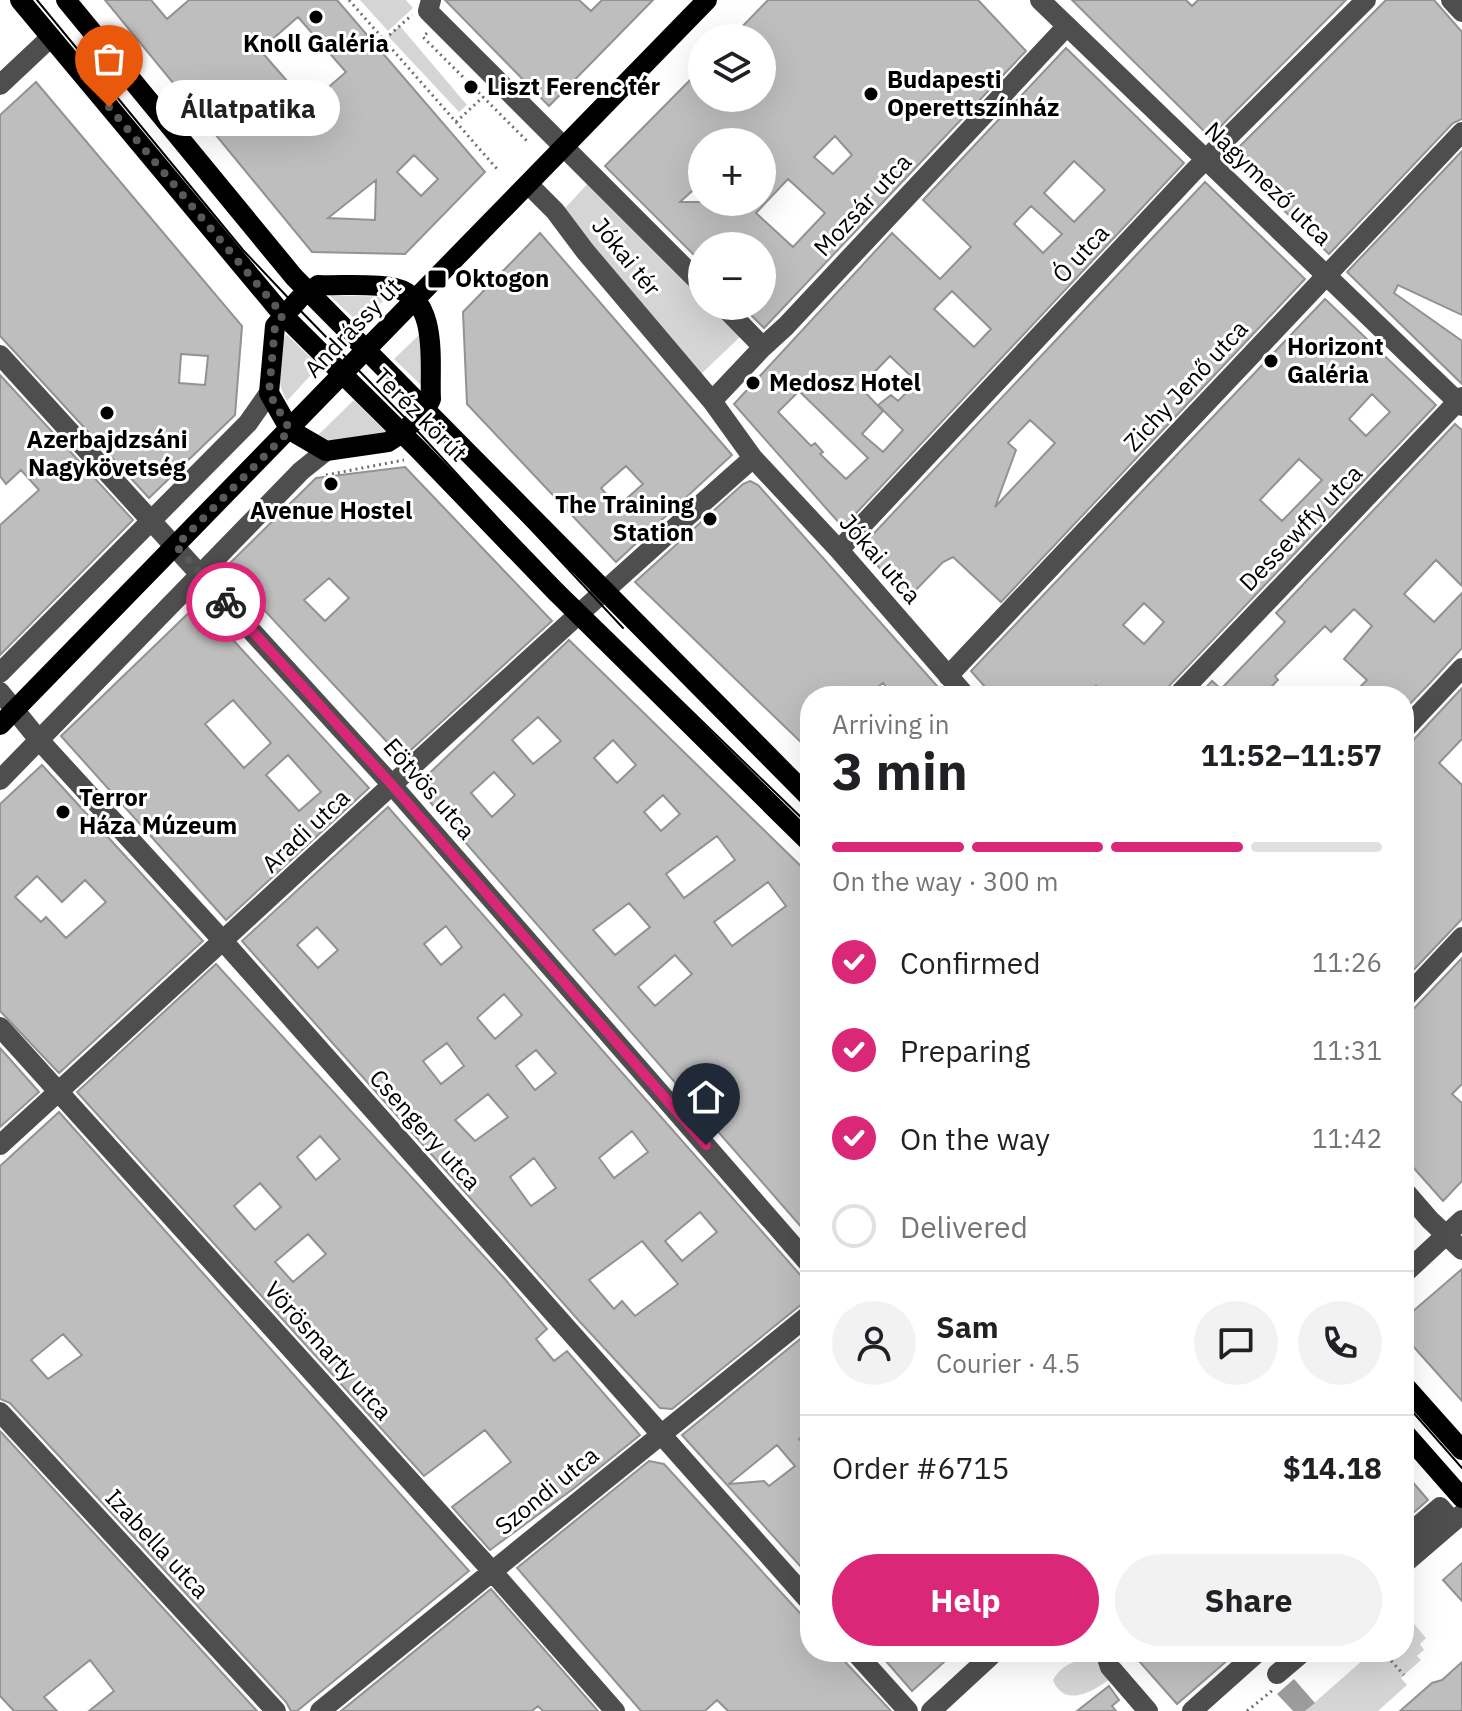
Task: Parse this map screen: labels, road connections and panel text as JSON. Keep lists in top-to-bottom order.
{
  "streets": {
    "main road": ["Andrássy út", "Teréz körút"],
    "street": [
      "Nagymező utca",
      "Mozsár utca",
      "Ó utca",
      "Jókai tér",
      "Zichy Jenő utca",
      "Dessewffy utca",
      "Jókai utca",
      "Eötvös utca",
      "Aradi utca",
      "Csengery utca",
      "Vörösmarty utca",
      "Szondi utca",
      "Izabella utca"
    ]
  },
  "crossings": [
    ["Nagymező utca", "Mozsár utca"],
    ["Nagymező utca", "Ó utca"],
    ["Nagymező utca", "Zichy Jenő utca"],
    ["Nagymező utca", "Dessewffy utca"],
    ["Ó utca", "Jókai utca"],
    ["Jókai tér", "Andrássy út"],
    ["Jókai tér", "Jókai utca"],
    ["Jókai tér", "Aradi utca"],
    ["Andrássy út", "Teréz körút"],
    ["Andrássy út", "Eötvös utca"],
    ["Andrássy út", "Csengery utca"],
    ["Zichy Jenő utca", "Jókai utca"],
    ["Teréz körút", "Aradi utca"],
    ["Jókai utca", "Aradi utca"],
    ["Eötvös utca", "Aradi utca"],
    ["Aradi utca", "Csengery utca"],
    ["Aradi utca", "Vörösmarty utca"],
    ["Csengery utca", "Szondi utca"],
    ["Vörösmarty utca", "Szondi utca"]
  ],
  "places": {
    "other": [
      "Knoll Galéria",
      "Liszt Ferenc tér",
      "Budapesti Operettszínház",
      "Állatpatika",
      "Horizont Galéria",
      "Medosz Hotel",
      "Azerbajdzsáni Nagykövetség",
      "Avenue Hostel",
      "The Training Station",
      "Terror Háza Múzeum"
    ],
    "transit": ["Oktogon"]
  },
  "page": {
    "map_buttons": ["+", "−"],
    "bubble": "Állatpatika",
    "heading": ["3 min", "Arriving in", "11:52–11:57"],
    "panel": [
      "Sam",
      "Courier · 4.5",
      "Order #6715",
      "$14.18"
    ],
    "bar": "On the way · 300 m",
    "list": [
      ["Confirmed", "11:26"],
      ["Preparing", "11:31"],
      ["On the way", "11:42"],
      "Delivered"
    ],
    "buttons": ["Help", "Share"]
  }
}
